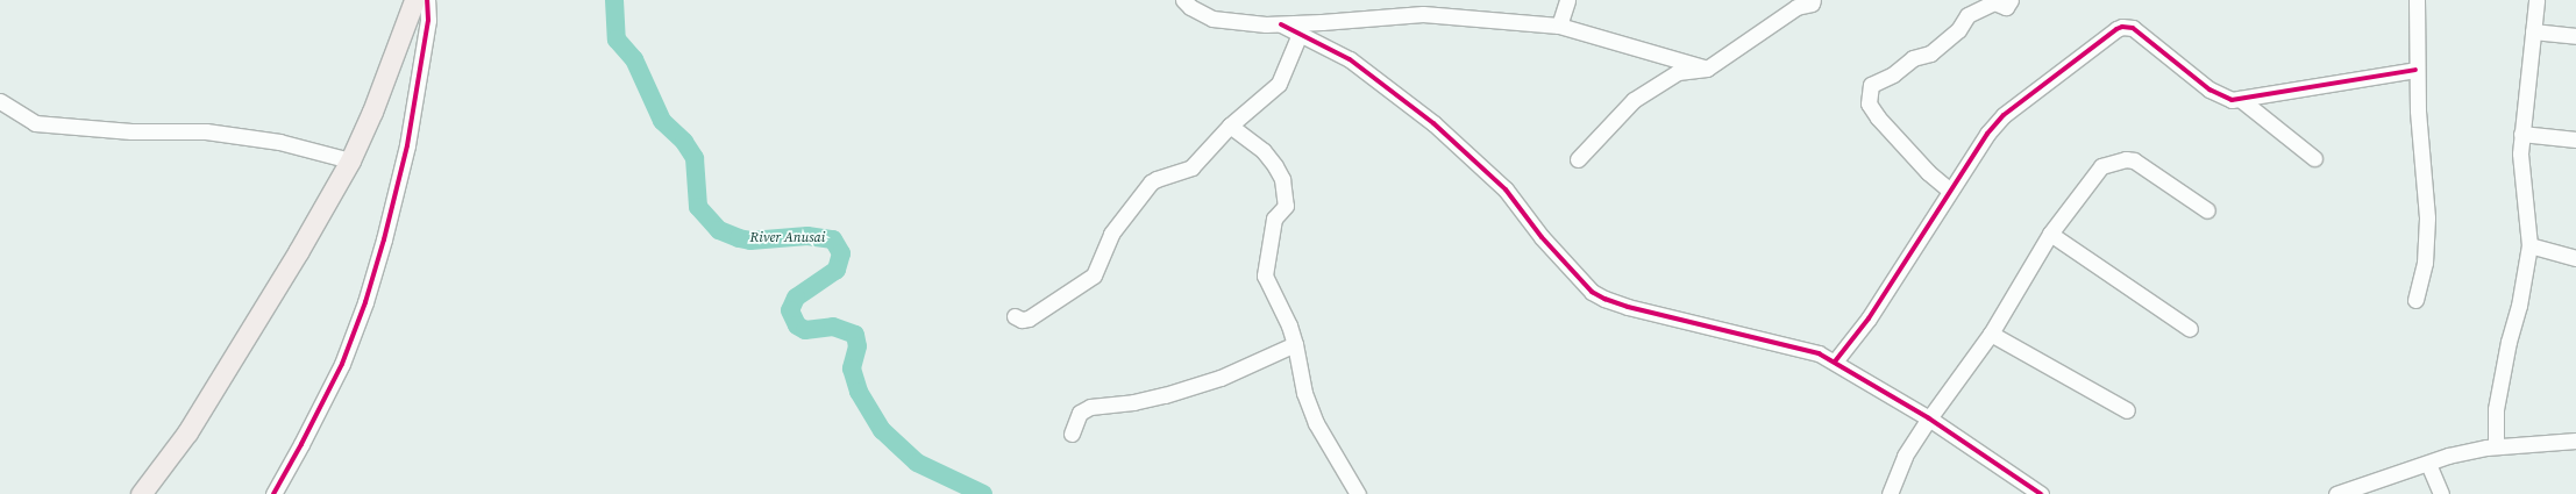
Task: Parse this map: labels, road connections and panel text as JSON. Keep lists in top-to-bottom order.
{
  "water": ["River Anusai"]
}
